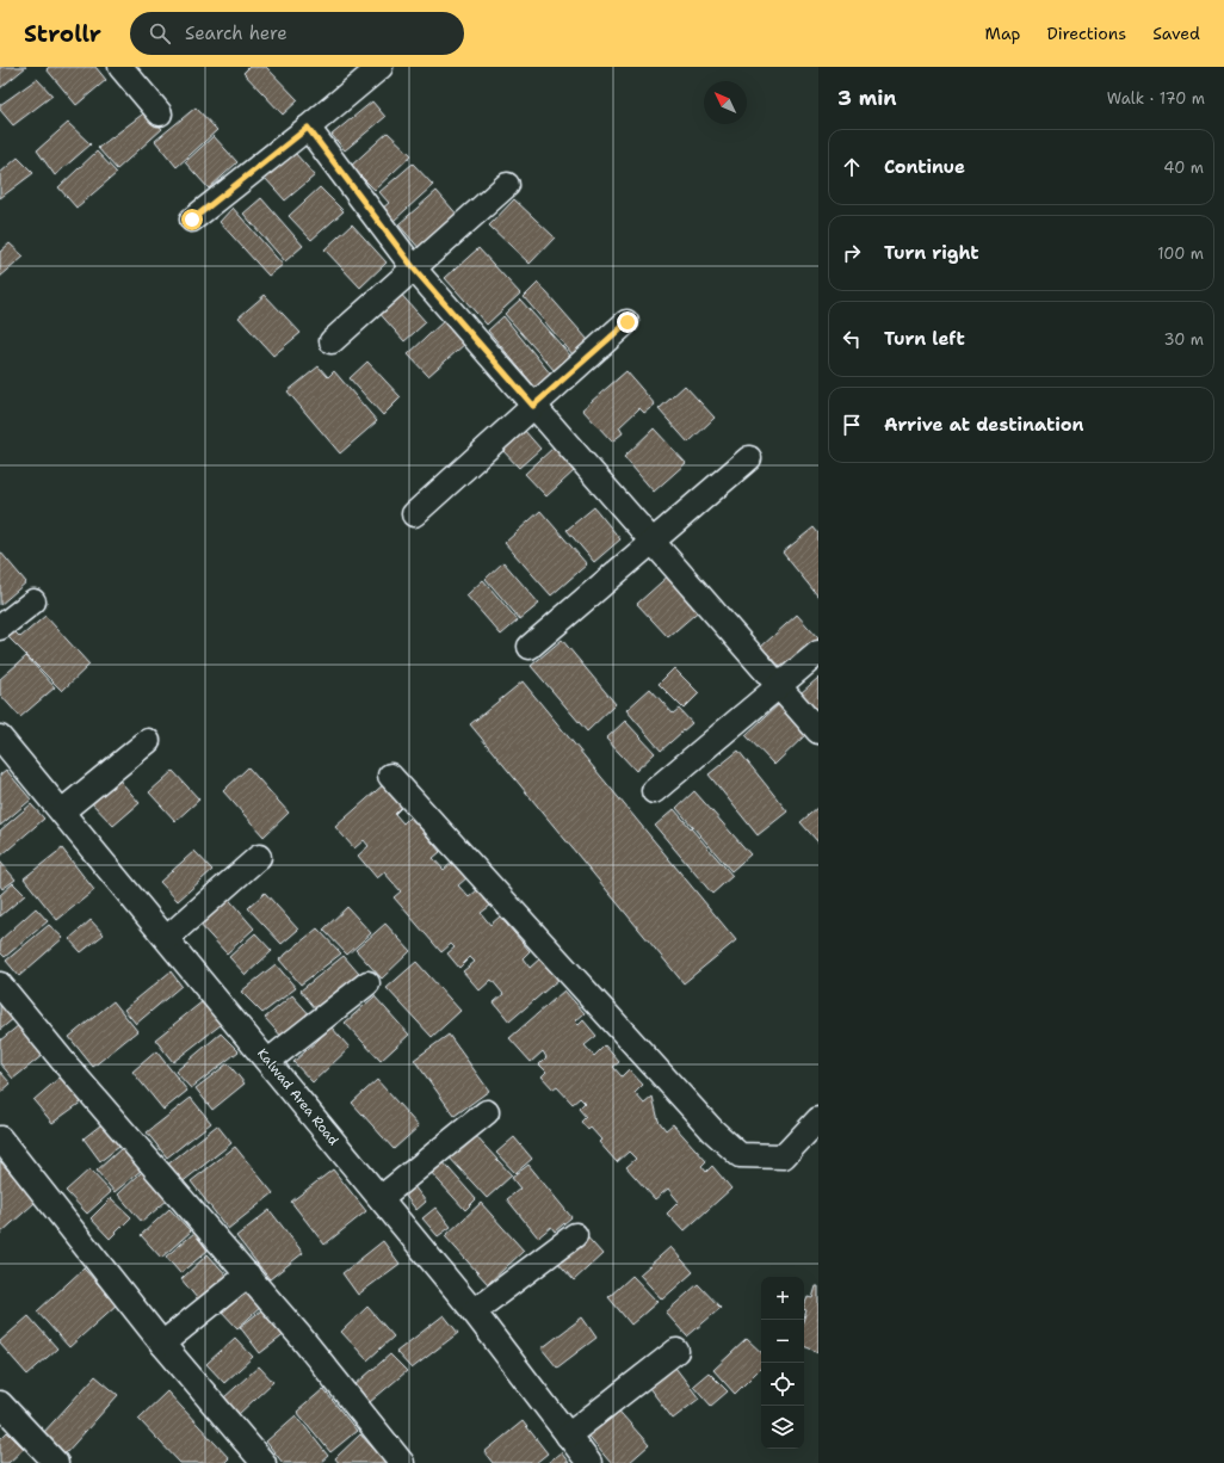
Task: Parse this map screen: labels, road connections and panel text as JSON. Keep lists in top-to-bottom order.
{
  "streets": {
    "street": ["Kalwad Area Road"]
  },
  "north": "top left",
  "page": {
    "header": "Strollr",
    "search": "Search here",
    "nav": ["Map", "Directions", "Saved"],
    "heading": ["3 min", "Walk · 170 m"],
    "list": [
      ["Continue", "40 m"],
      ["Turn right", "100 m"],
      ["Turn left", "30 m"],
      "Arrive at destination"
    ],
    "map_buttons": ["+", "−"]
  }
}
